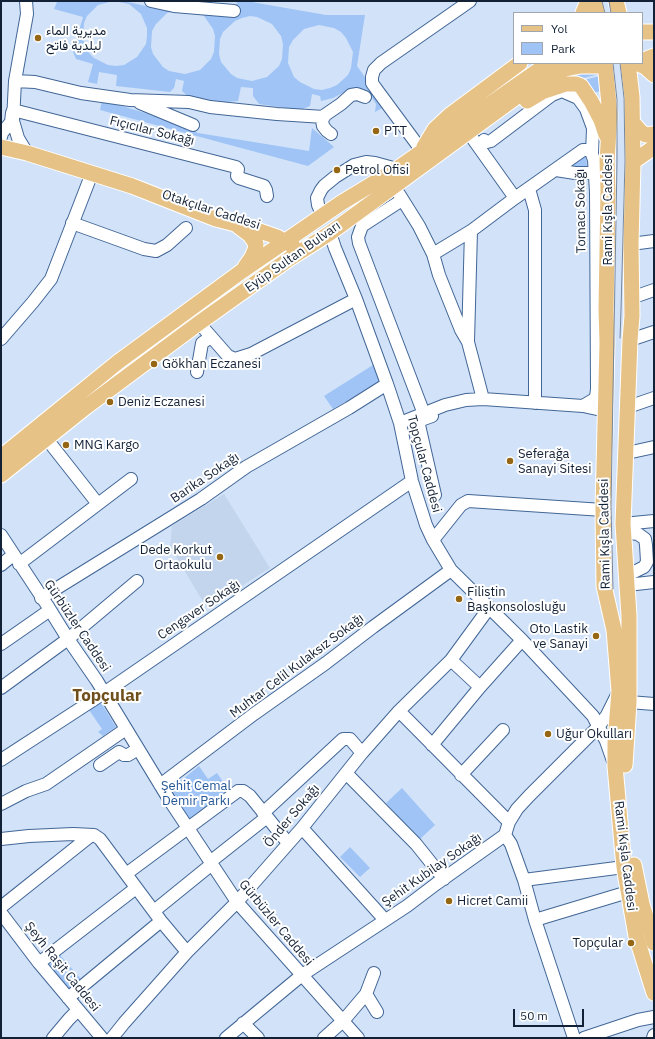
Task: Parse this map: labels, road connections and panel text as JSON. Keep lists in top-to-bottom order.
{
  "streets": {
    "main road": ["Otakçılar Caddesi", "Rami Kışla Caddesi", "Eyüp Sultan Bulvarı"],
    "street": [
      "Fıçıcılar Sokağı",
      "Tornacı Sokağı",
      "Topçular Caddesi",
      "Barika Sokağı",
      "Cengaver Sokağı",
      "Gürbüzler Caddesi",
      "Muhtar Celil Kulaksız Sokağı",
      "Önder Sokağı",
      "Şehit Kubilay Sokağı",
      "Şeyh Raşit Caddesi"
    ]
  },
  "crossings": [
    ["Otakçılar Caddesi", "Eyüp Sultan Bulvarı"],
    ["Rami Kışla Caddesi", "Eyüp Sultan Bulvarı"],
    ["Rami Kışla Caddesi", "Topçular Caddesi"],
    ["Eyüp Sultan Bulvarı", "Topçular Caddesi"],
    ["Topçular Caddesi", "Barika Sokağı"],
    ["Topçular Caddesi", "Cengaver Sokağı"],
    ["Topçular Caddesi", "Muhtar Celil Kulaksız Sokağı"],
    ["Topçular Caddesi", "Önder Sokağı"],
    ["Barika Sokağı", "Gürbüzler Caddesi"],
    ["Cengaver Sokağı", "Gürbüzler Caddesi"],
    ["Gürbüzler Caddesi", "Muhtar Celil Kulaksız Sokağı"],
    ["Gürbüzler Caddesi", "Önder Sokağı"],
    ["Gürbüzler Caddesi", "Şehit Kubilay Sokağı"]
  ],
  "districts": ["Topçular"],
  "parks": ["Şehit Cemal Demir Parkı"],
  "places": [
    "مديرية الماء لبلدية فاتح",
    "PTT",
    "Petrol Ofisi",
    "Gökhan Eczanesi",
    "Deniz Eczanesi",
    "MNG Kargo",
    "Seferağa Sanayi Sitesi",
    "Dede Korkut Ortaokulu",
    "Filistin Başkonsolosluğu",
    "Oto Lastik ve Sanayi",
    "Uğur Okulları",
    "Hicret Camii",
    "Topçular"
  ],
  "legend": ["Yol", "Park"],
  "scale_bar": "50 m"
}
